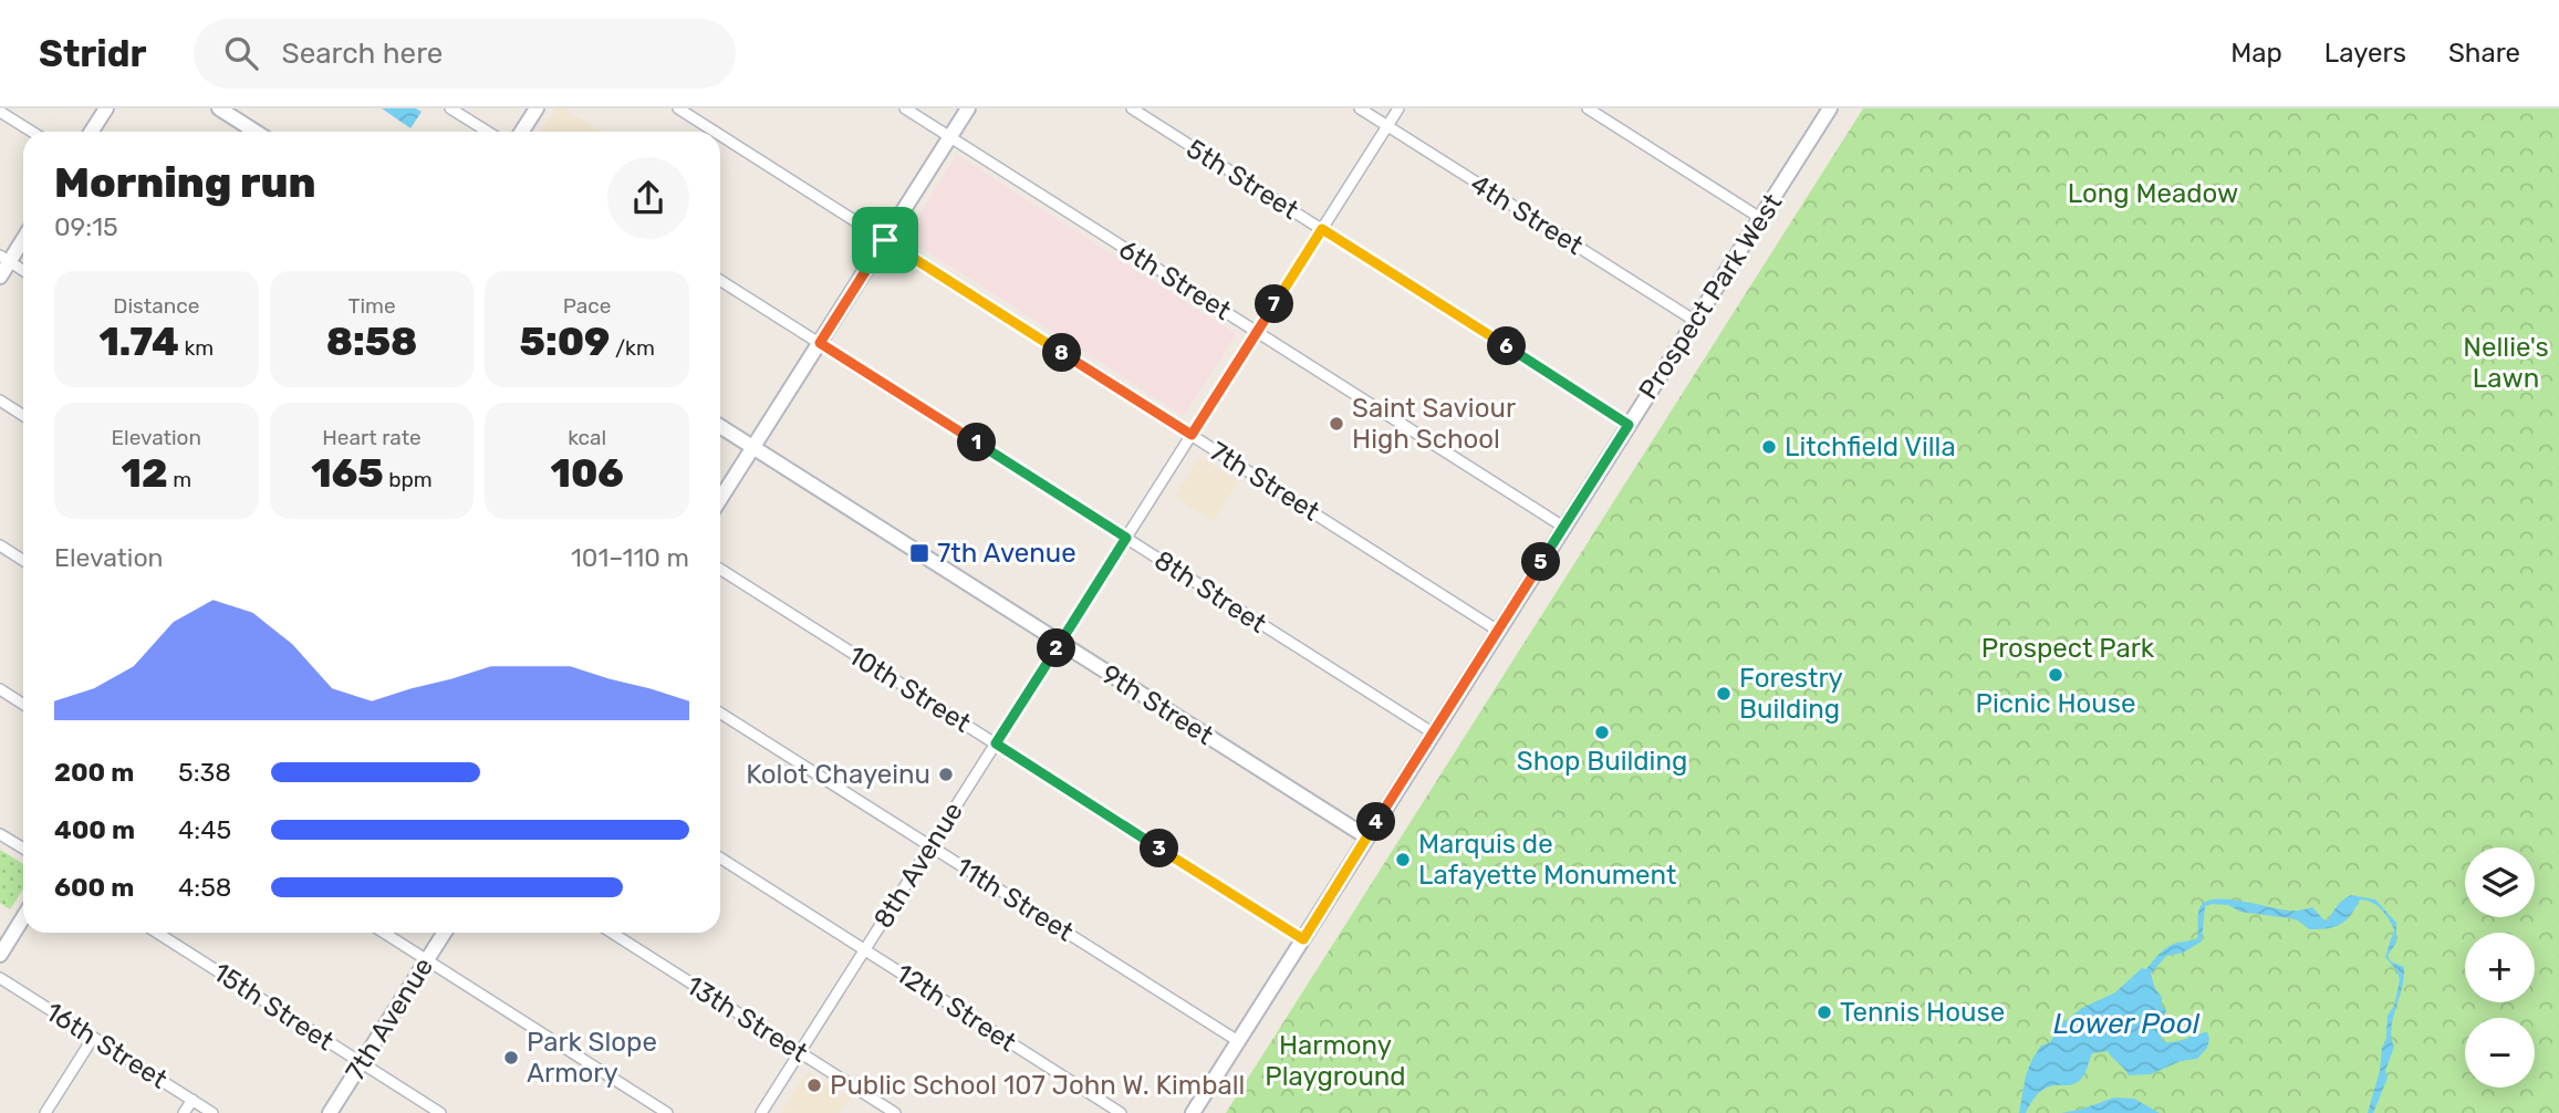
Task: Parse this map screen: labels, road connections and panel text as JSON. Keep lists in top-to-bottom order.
{
  "streets": {
    "street": [
      "5th Street",
      "4th Street",
      "6th Street",
      "Prospect Park West",
      "7th Street",
      "8th Street",
      "10th Street",
      "9th Street",
      "8th Avenue",
      "11th Street",
      "15th Street",
      "12th Street",
      "7th Avenue",
      "13th Street",
      "16th Street"
    ]
  },
  "crossings": [
    ["5th Street", "Prospect Park West"],
    ["5th Street", "8th Avenue"],
    ["4th Street", "Prospect Park West"],
    ["4th Street", "8th Avenue"],
    ["6th Street", "Prospect Park West"],
    ["6th Street", "8th Avenue"],
    ["Prospect Park West", "7th Street"],
    ["Prospect Park West", "8th Street"],
    ["Prospect Park West", "10th Street"],
    ["Prospect Park West", "9th Street"],
    ["Prospect Park West", "11th Street"],
    ["7th Street", "8th Avenue"],
    ["8th Street", "8th Avenue"],
    ["10th Street", "8th Avenue"],
    ["9th Street", "8th Avenue"],
    ["8th Avenue", "11th Street"],
    ["8th Avenue", "12th Street"],
    ["8th Avenue", "13th Street"],
    ["15th Street", "7th Avenue"]
  ],
  "water": ["Lower Pool"],
  "parks": [
    "Long Meadow",
    "Nellie's Lawn",
    "Prospect Park",
    "Harmony Playground"
  ],
  "places": {
    "other": [
      "Saint Saviour High School",
      "Litchfield Villa",
      "Picnic House",
      "Forestry Building",
      "Shop Building",
      "Kolot Chayeinu",
      "Marquis de Lafayette Monument",
      "Tennis House",
      "Park Slope Armory",
      "Public School 107 John W. Kimball"
    ],
    "transit": ["7th Avenue"]
  },
  "page": {
    "header": "Stridr",
    "search": "Search here",
    "nav": ["Map", "Layers", "Share"],
    "heading": ["Morning run", "09:15"],
    "stats": [
      ["Distance", "1.74 km"],
      ["Time", "8:58"],
      ["Pace", "5:09 /km"],
      ["Elevation", "12 m"],
      ["Heart rate", "165 bpm"],
      ["kcal", "106"]
    ],
    "pins": [
      "7",
      "6",
      "8",
      "1",
      "5",
      "2",
      "4",
      "3"
    ],
    "chart": ["Elevation", "101–110 m"],
    "list": [
      {
        "name": "200 m",
        "note": "5:38"
      },
      {
        "name": "400 m",
        "note": "4:45"
      },
      {
        "name": "600 m",
        "note": "4:58"
      }
    ],
    "map_buttons": ["+", "−"]
  }
}
